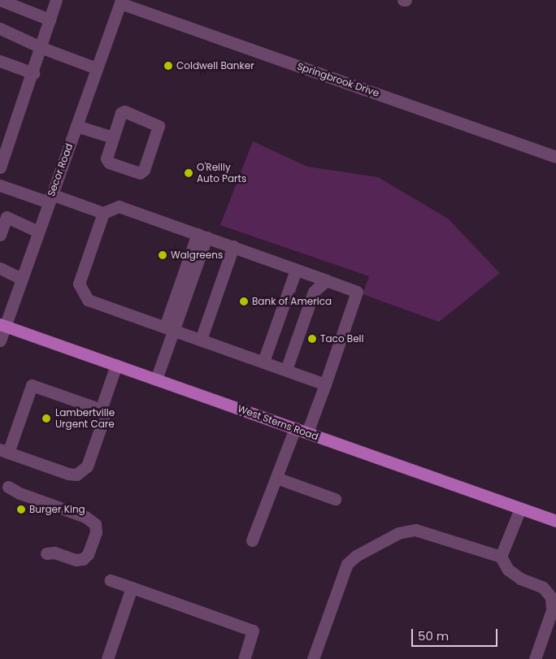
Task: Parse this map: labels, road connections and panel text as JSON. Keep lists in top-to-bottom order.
{
  "streets": {
    "main road": ["West Sterns Road"],
    "street": ["Springbrook Drive", "Secor Road"]
  },
  "crossings": [
    ["Springbrook Drive", "Secor Road"],
    ["Secor Road", "West Sterns Road"]
  ],
  "places": [
    "Coldwell Banker",
    "O'Reilly Auto Parts",
    "Walgreens",
    "Bank of America",
    "Taco Bell",
    "Lambertville Urgent Care",
    "Burger King"
  ],
  "scale_bar": "50 m"
}
